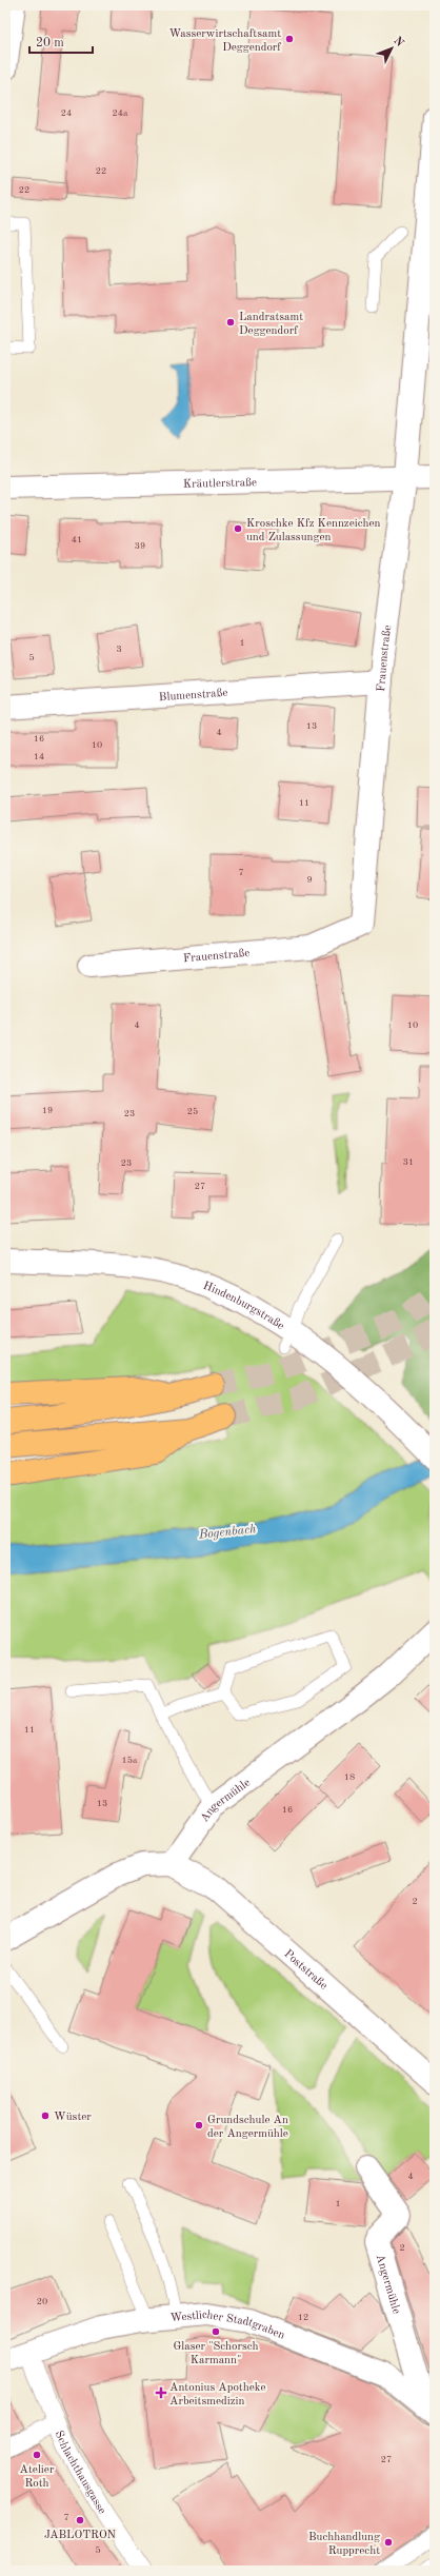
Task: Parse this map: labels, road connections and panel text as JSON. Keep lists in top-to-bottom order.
{
  "streets": {
    "street": [
      "Kräutlerstraße",
      "Frauenstraße",
      "Blumenstraße",
      "Hindenburgstraße",
      "Angermühle",
      "Poststraße",
      "Westlicher Stadtgraben",
      "Schlachthausgasse"
    ]
  },
  "crossings": [
    ["Kräutlerstraße", "Frauenstraße"],
    ["Frauenstraße", "Blumenstraße"],
    ["Angermühle", "Poststraße"],
    ["Westlicher Stadtgraben", "Schlachthausgasse"]
  ],
  "water": ["Bogenbach"],
  "places": {
    "other": [
      "Wasserwirtschaftsamt Deggendorf",
      "Landratsamt Deggendorf",
      "Kroschke Kfz Kennzeichen und Zulassungen",
      "Wüster",
      "Grundschule An der Angermühle",
      "Glaser \"Schorsch Karmann\"",
      "Atelier Roth",
      "JABLOTRON",
      "Buchhandlung Rupprecht"
    ],
    "health": ["Antonius Apotheke Arbeitsmedizin"]
  },
  "house_numbers": [
    "24",
    "24a",
    "22",
    "22",
    "41",
    "39",
    "1",
    "3",
    "5",
    "13",
    "4",
    "16",
    "10",
    "14",
    "11",
    "7",
    "9",
    "4",
    "10",
    "19",
    "25",
    "23",
    "31",
    "23",
    "27",
    "11",
    "15a",
    "18",
    "13",
    "16",
    "2",
    "4",
    "1",
    "2",
    "20",
    "12",
    "27",
    "7",
    "5"
  ],
  "scale_bar": "20 m",
  "north": "top right"
}
